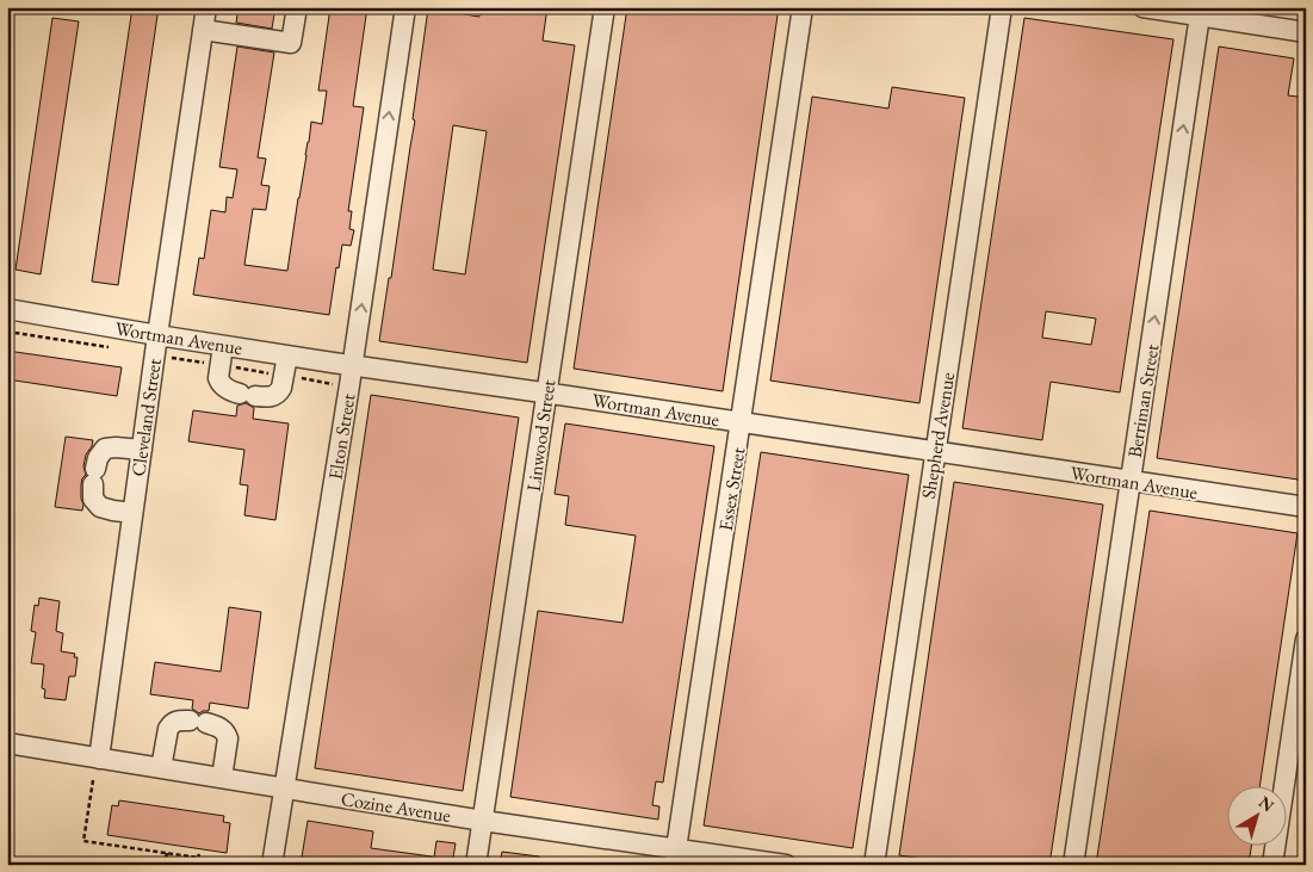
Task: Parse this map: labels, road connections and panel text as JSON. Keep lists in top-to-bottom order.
{
  "streets": {
    "street": [
      "Wortman Avenue",
      "Berriman Street",
      "Cleveland Street",
      "Linwood Street",
      "Shepherd Avenue",
      "Elton Street",
      "Essex Street",
      "Cozine Avenue"
    ]
  },
  "crossings": [
    ["Wortman Avenue", "Berriman Street"],
    ["Wortman Avenue", "Cleveland Street"],
    ["Wortman Avenue", "Linwood Street"],
    ["Wortman Avenue", "Shepherd Avenue"],
    ["Wortman Avenue", "Elton Street"],
    ["Wortman Avenue", "Essex Street"],
    ["Cleveland Street", "Cozine Avenue"],
    ["Linwood Street", "Cozine Avenue"],
    ["Elton Street", "Cozine Avenue"],
    ["Essex Street", "Cozine Avenue"]
  ],
  "one_way": ["Berriman Street", "Elton Street"],
  "north": "top right"
}
